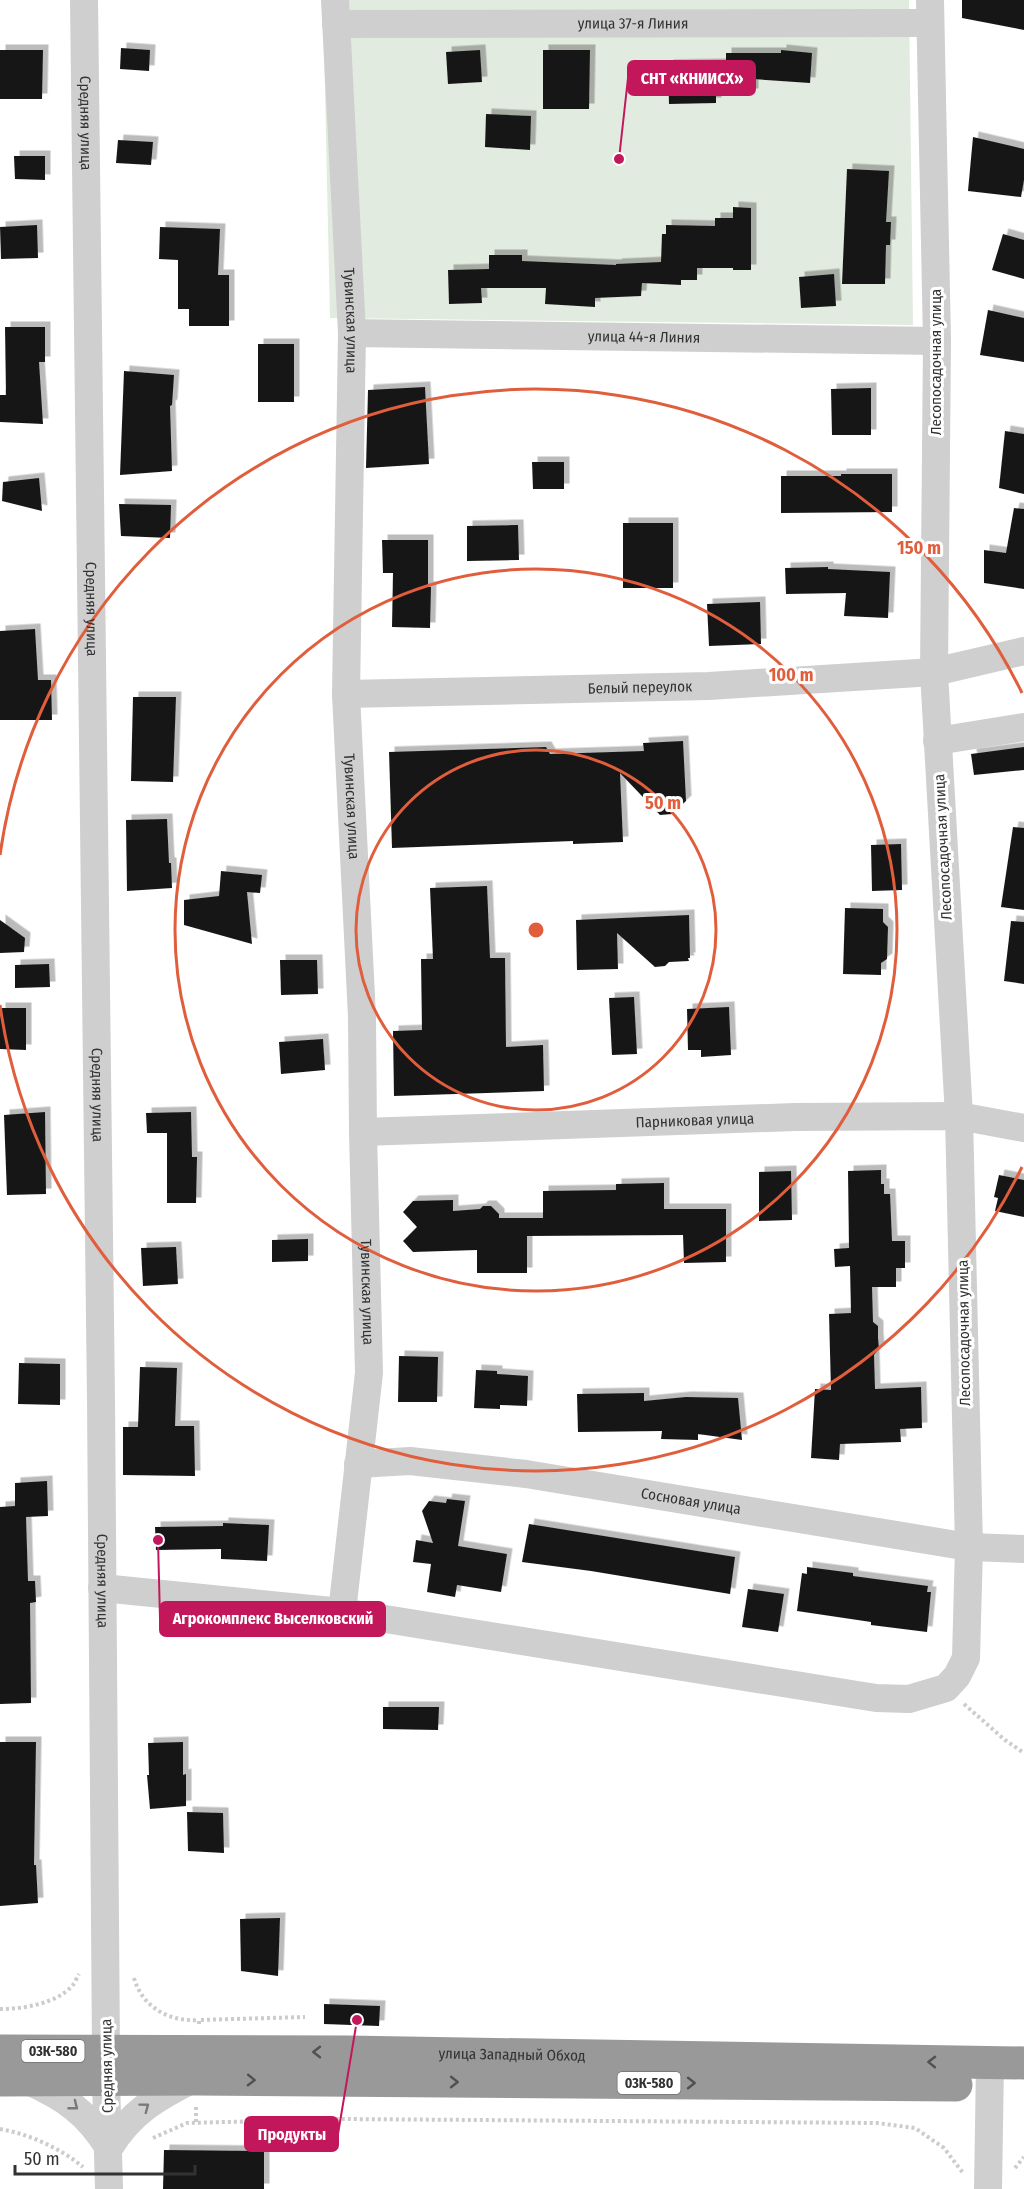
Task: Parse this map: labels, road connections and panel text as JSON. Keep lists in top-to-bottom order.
{
  "streets": {
    "highway": ["03К-580", "улица Западный Обход"],
    "street": [
      "улица 37-я Линия",
      "Средняя улица",
      "Тувинская улица",
      "улица 44-я Линия",
      "Лесопосадочная улица",
      "Белый переулок",
      "Парниковая улица",
      "Сосновая улица"
    ]
  },
  "crossings": [
    ["улица 37-я Линия", "Тувинская улица"],
    ["улица 37-я Линия", "Лесопосадочная улица"],
    ["Средняя улица", "улица Западный Обход"],
    ["Тувинская улица", "улица 44-я Линия"],
    ["Тувинская улица", "Белый переулок"],
    ["Тувинская улица", "Парниковая улица"],
    ["Тувинская улица", "Сосновая улица"],
    ["улица 44-я Линия", "Лесопосадочная улица"],
    ["Лесопосадочная улица", "Белый переулок"],
    ["Лесопосадочная улица", "Парниковая улица"],
    ["Лесопосадочная улица", "Сосновая улица"]
  ],
  "places": ["СНТ «КНИИСХ»", "Агрокомплекс Выселковский", "Продукты"],
  "scale_bar": "50 m",
  "rings": ["150 m", "100 m", "50 m"]
}
